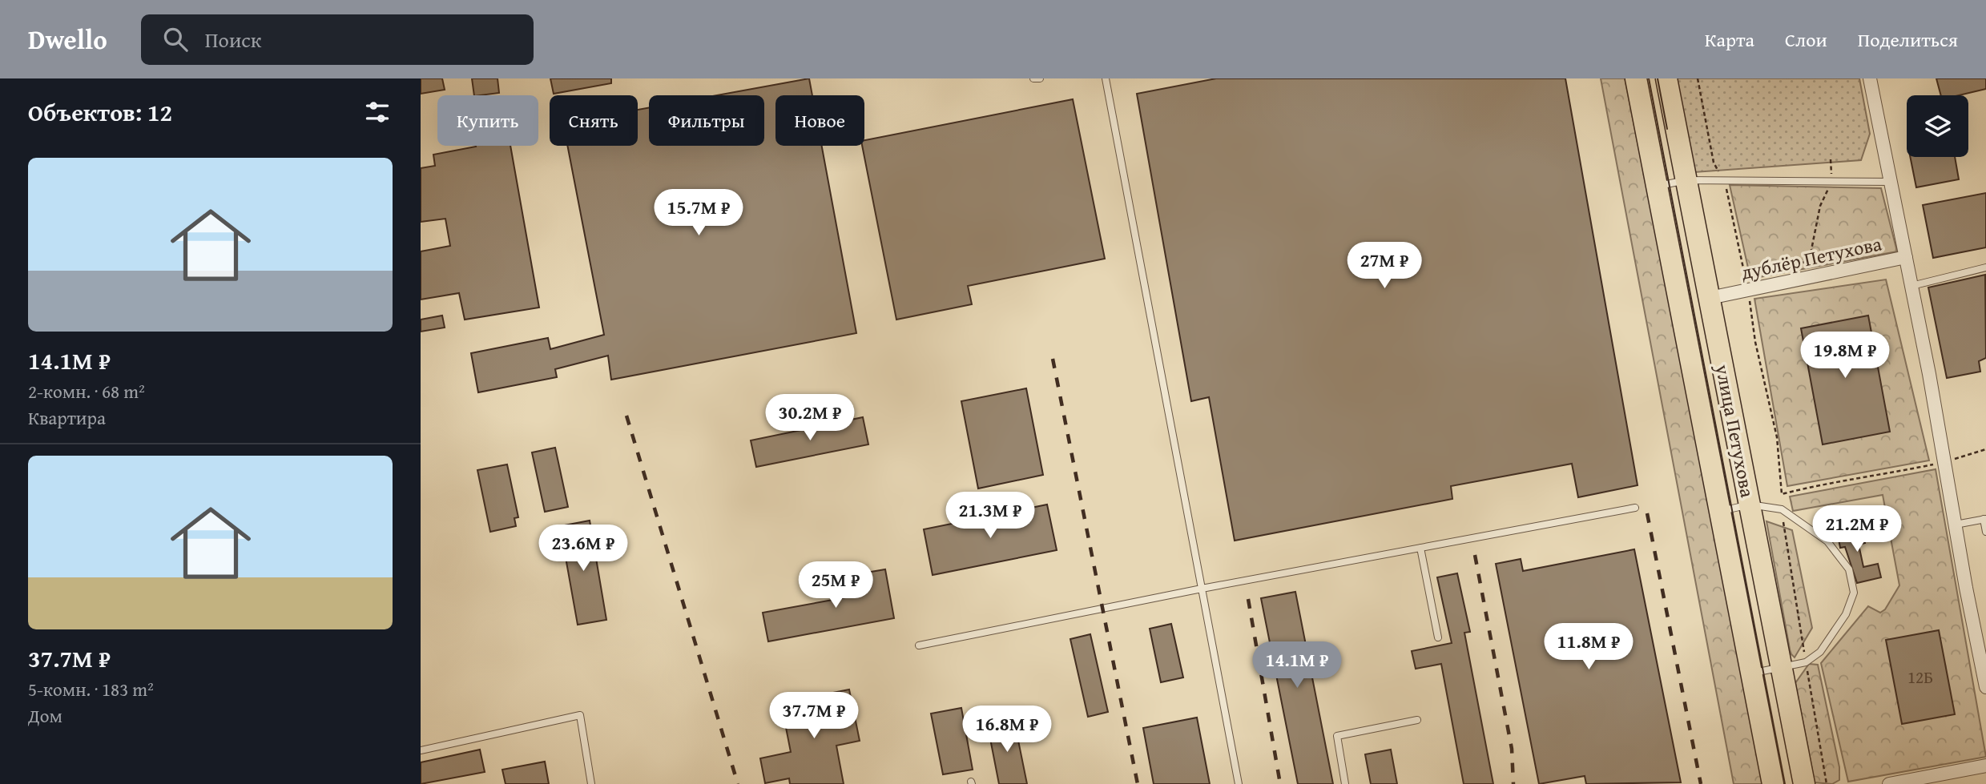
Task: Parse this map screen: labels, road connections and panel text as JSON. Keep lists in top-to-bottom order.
{
  "streets": {
    "highway": ["улица Петухова"],
    "street": ["дублёр Петухова"]
  },
  "crossings": [
    ["дублёр Петухова", "улица Петухова"]
  ],
  "house_numbers": ["12Б"],
  "page": {
    "header": "Dwello",
    "search": "Поиск",
    "nav": ["Карта", "Слои", "Поделиться"],
    "heading": "Объектов: 12",
    "chip": [
      "Купить",
      "Снять",
      "Фильтры",
      "Новое"
    ],
    "list": [
      {
        "name": "14.1M ₽",
        "note": "2-комн. · 68 m² · Квартира"
      },
      {
        "name": "37.7M ₽",
        "note": "5-комн. · 183 m² · Дом"
      }
    ],
    "price": [
      "15.7M ₽",
      "27M ₽",
      "19.8M ₽",
      "30.2M ₽",
      "21.3M ₽",
      "21.2M ₽",
      "23.6M ₽",
      "25M ₽",
      "11.8M ₽",
      "14.1M ₽",
      "37.7M ₽",
      "16.8M ₽"
    ]
  }
}
